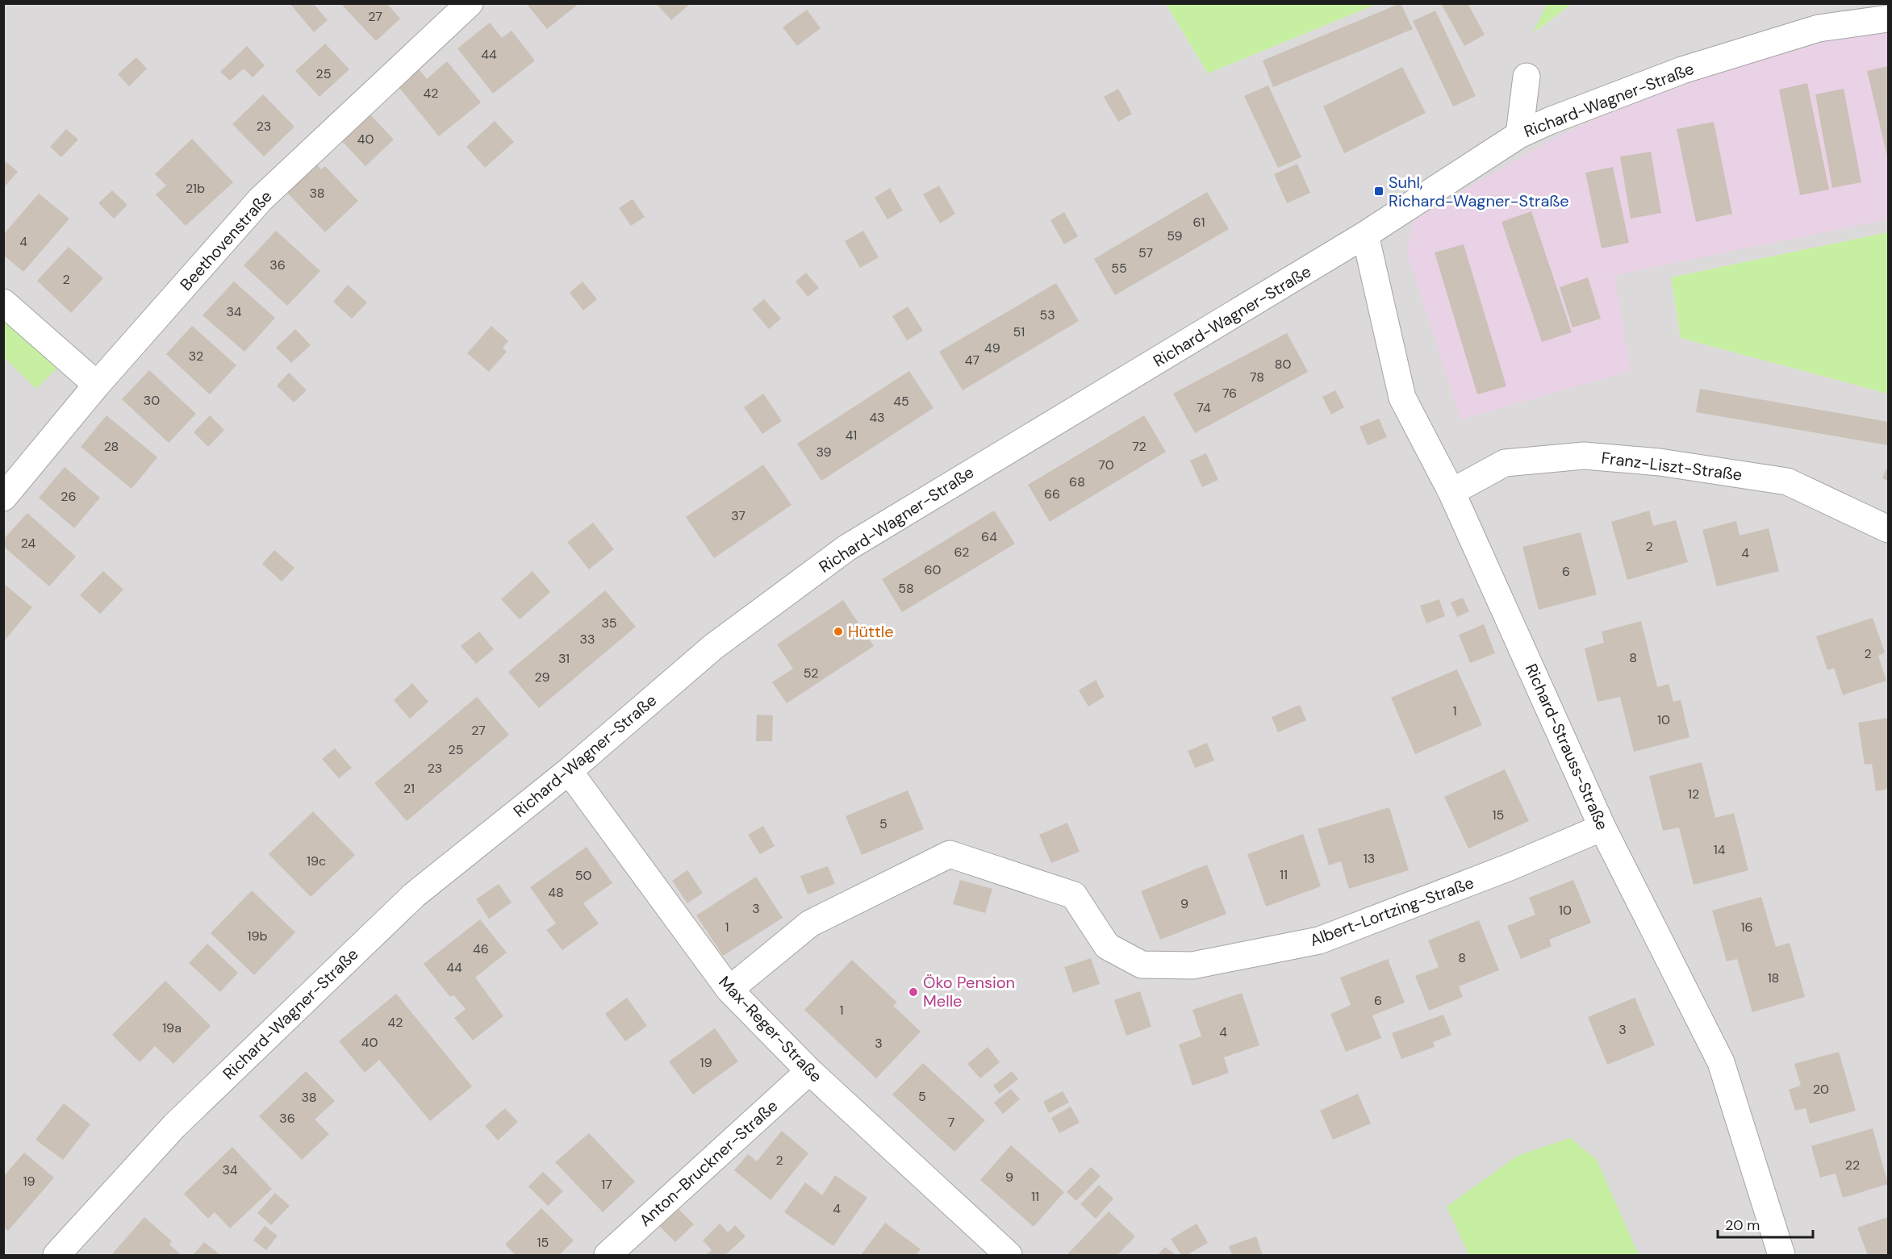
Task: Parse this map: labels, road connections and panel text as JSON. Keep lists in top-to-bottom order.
{
  "streets": {
    "street": [
      "Richard-Wagner-Straße",
      "Beethovenstraße",
      "Franz-Liszt-Straße",
      "Richard-Strauss-Straße",
      "Albert-Lortzing-Straße",
      "Max-Reger-Straße",
      "Anton-Bruckner-Straße"
    ]
  },
  "crossings": [
    ["Richard-Wagner-Straße", "Richard-Strauss-Straße"],
    ["Richard-Wagner-Straße", "Max-Reger-Straße"],
    ["Franz-Liszt-Straße", "Richard-Strauss-Straße"],
    ["Richard-Strauss-Straße", "Albert-Lortzing-Straße"],
    ["Albert-Lortzing-Straße", "Max-Reger-Straße"],
    ["Max-Reger-Straße", "Anton-Bruckner-Straße"]
  ],
  "places": {
    "transit": ["Suhl, Richard-Wagner-Straße"],
    "other": ["Hüttle", "Öko Pension Melle"]
  },
  "house_numbers": [
    "27",
    "44",
    "25",
    "42",
    "23",
    "40",
    "21b",
    "38",
    "61",
    "59",
    "4",
    "57",
    "36",
    "55",
    "2",
    "34",
    "53",
    "51",
    "49",
    "32",
    "47",
    "80",
    "78",
    "76",
    "30",
    "45",
    "74",
    "43",
    "41",
    "28",
    "72",
    "39",
    "70",
    "68",
    "66",
    "26",
    "37",
    "64",
    "24",
    "2",
    "62",
    "4",
    "60",
    "6",
    "58",
    "35",
    "33",
    "2",
    "8",
    "31",
    "52",
    "29",
    "1",
    "10",
    "27",
    "25",
    "23",
    "21",
    "12",
    "15",
    "5",
    "14",
    "13",
    "19c",
    "11",
    "50",
    "48",
    "9",
    "3",
    "10",
    "1",
    "16",
    "19b",
    "46",
    "8",
    "44",
    "18",
    "6",
    "1",
    "42",
    "19a",
    "3",
    "4",
    "40",
    "3",
    "19",
    "20",
    "5",
    "38",
    "36",
    "7",
    "2",
    "22",
    "34",
    "9",
    "19",
    "17",
    "11",
    "4",
    "15"
  ],
  "scale_bar": "20 m"
}
